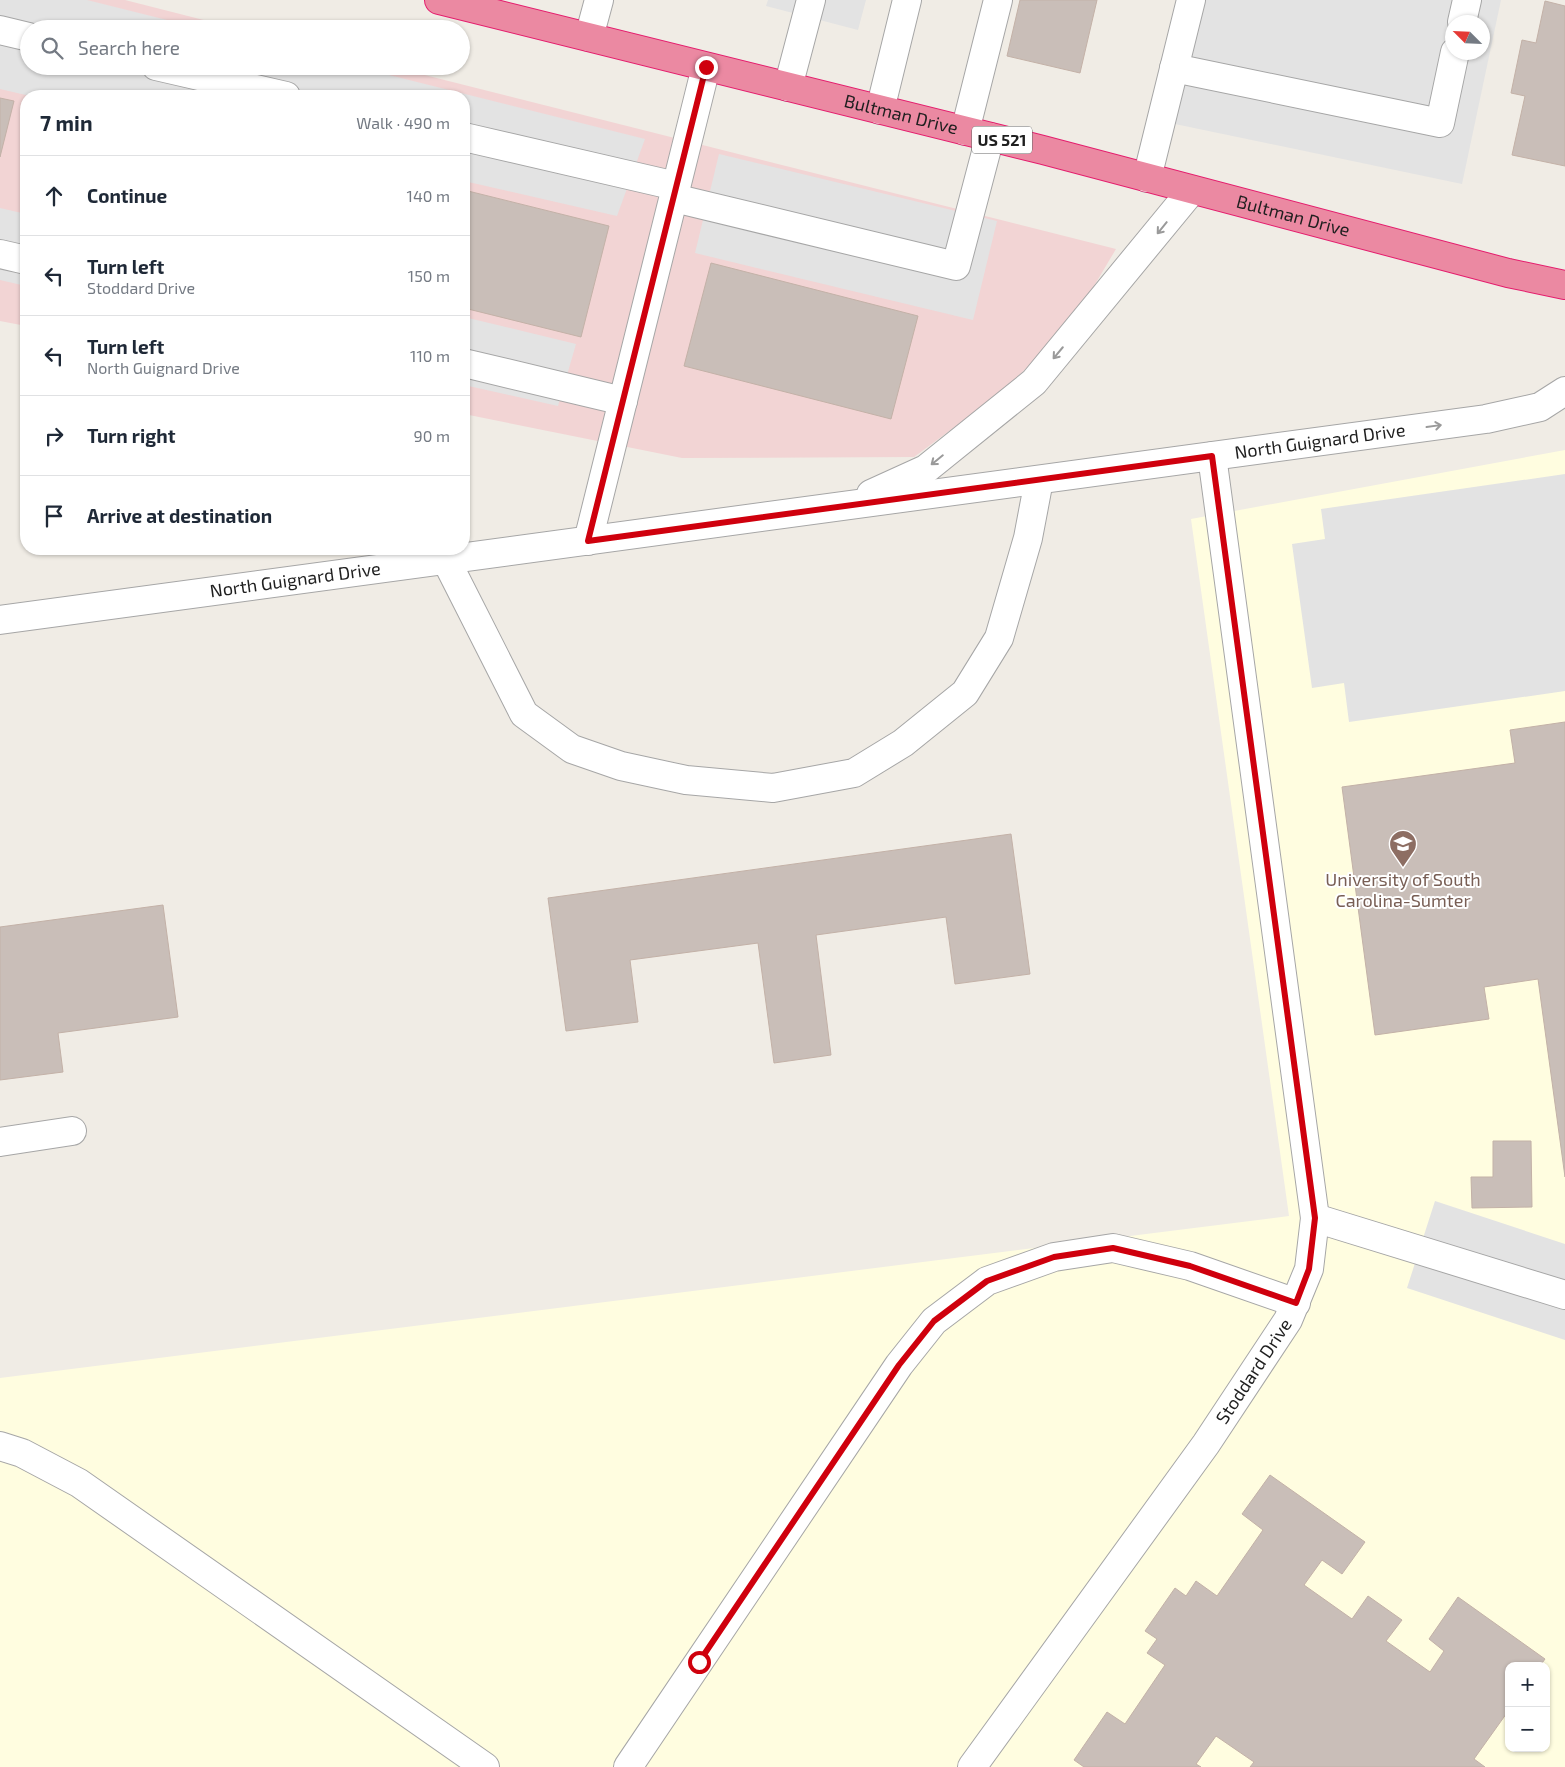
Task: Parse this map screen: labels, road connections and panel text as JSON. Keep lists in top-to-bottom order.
{
  "streets": {
    "highway": ["Bultman Drive", "US 521"],
    "street": ["North Guignard Drive", "Stoddard Drive"]
  },
  "crossings": [
    ["North Guignard Drive", "Stoddard Drive"]
  ],
  "places": {
    "school or university": ["University of South Carolina-Sumter"]
  },
  "north": "top left",
  "page": {
    "search": "Search here",
    "heading": ["7 min", "Walk · 490 m"],
    "list": [
      ["Continue", "140 m"],
      ["Turn left", "Stoddard Drive", "150 m"],
      ["Turn left", "North Guignard Drive", "110 m"],
      ["Turn right", "90 m"],
      "Arrive at destination"
    ],
    "map_buttons": ["+", "−"]
  }
}
